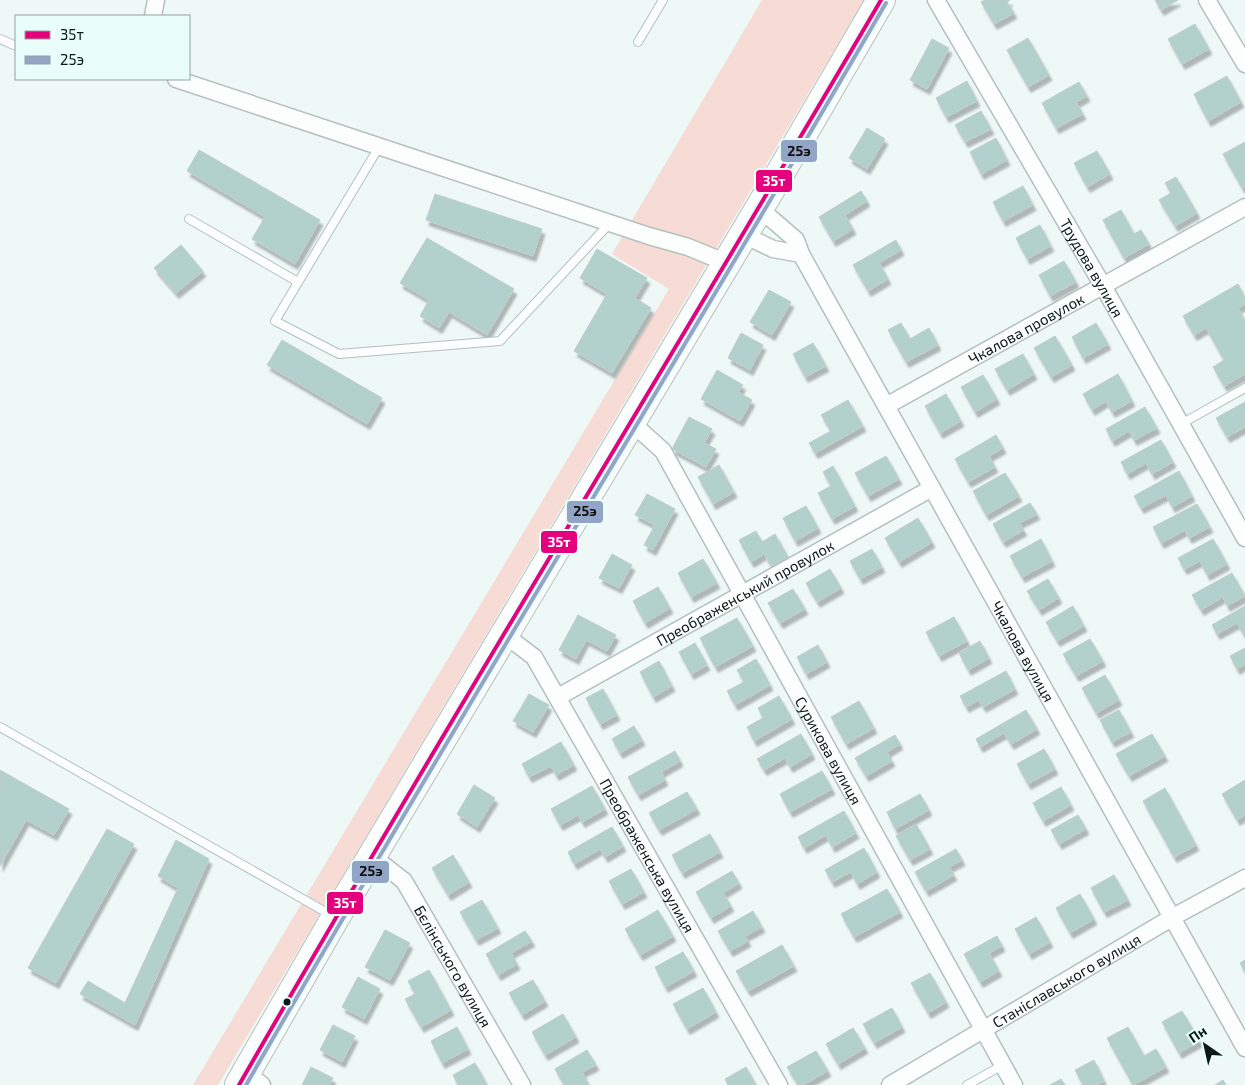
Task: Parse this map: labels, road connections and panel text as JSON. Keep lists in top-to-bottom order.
{
  "streets": {
    "street": [
      "Трудова вулиця",
      "Чкалова провулок",
      "Преображенський провулок",
      "Чкалова вулиця",
      "Сурикова вулиця",
      "Преображенська вулиця",
      "Бєлінського вулиця",
      "Станіславського вулиця"
    ]
  },
  "crossings": [
    ["Трудова вулиця", "Чкалова провулок"],
    ["Чкалова провулок", "Чкалова вулиця"],
    ["Преображенський провулок", "Чкалова вулиця"],
    ["Преображенський провулок", "Сурикова вулиця"],
    ["Преображенський провулок", "Преображенська вулиця"],
    ["Чкалова вулиця", "Станіславського вулиця"],
    ["Сурикова вулиця", "Станіславського вулиця"]
  ],
  "lines": ["transit line 35т", "transit line 25э"],
  "legend": ["35т", "25э"],
  "north": "top left"
}
